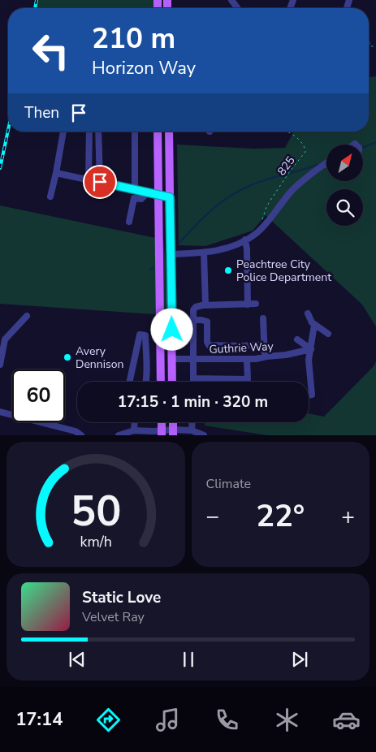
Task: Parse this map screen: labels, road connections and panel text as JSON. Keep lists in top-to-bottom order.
{
  "streets": {
    "street": ["Guthrie Way"],
    "path": ["825"]
  },
  "places": ["Peachtree City Police Department", "Avery Dennison"],
  "north": "top right",
  "page": {
    "turn": ["210 m", "Horizon Way"],
    "then": "Then",
    "limit": "60",
    "trip": "17:15 · 1 min · 320 m",
    "tile": "Climate",
    "heat": ["−", "22°", "+"],
    "song": ["Static Love", "Velvet Ray"],
    "tabs": "17:14",
    "gauge": ["50", "km/h"]
  }
}
